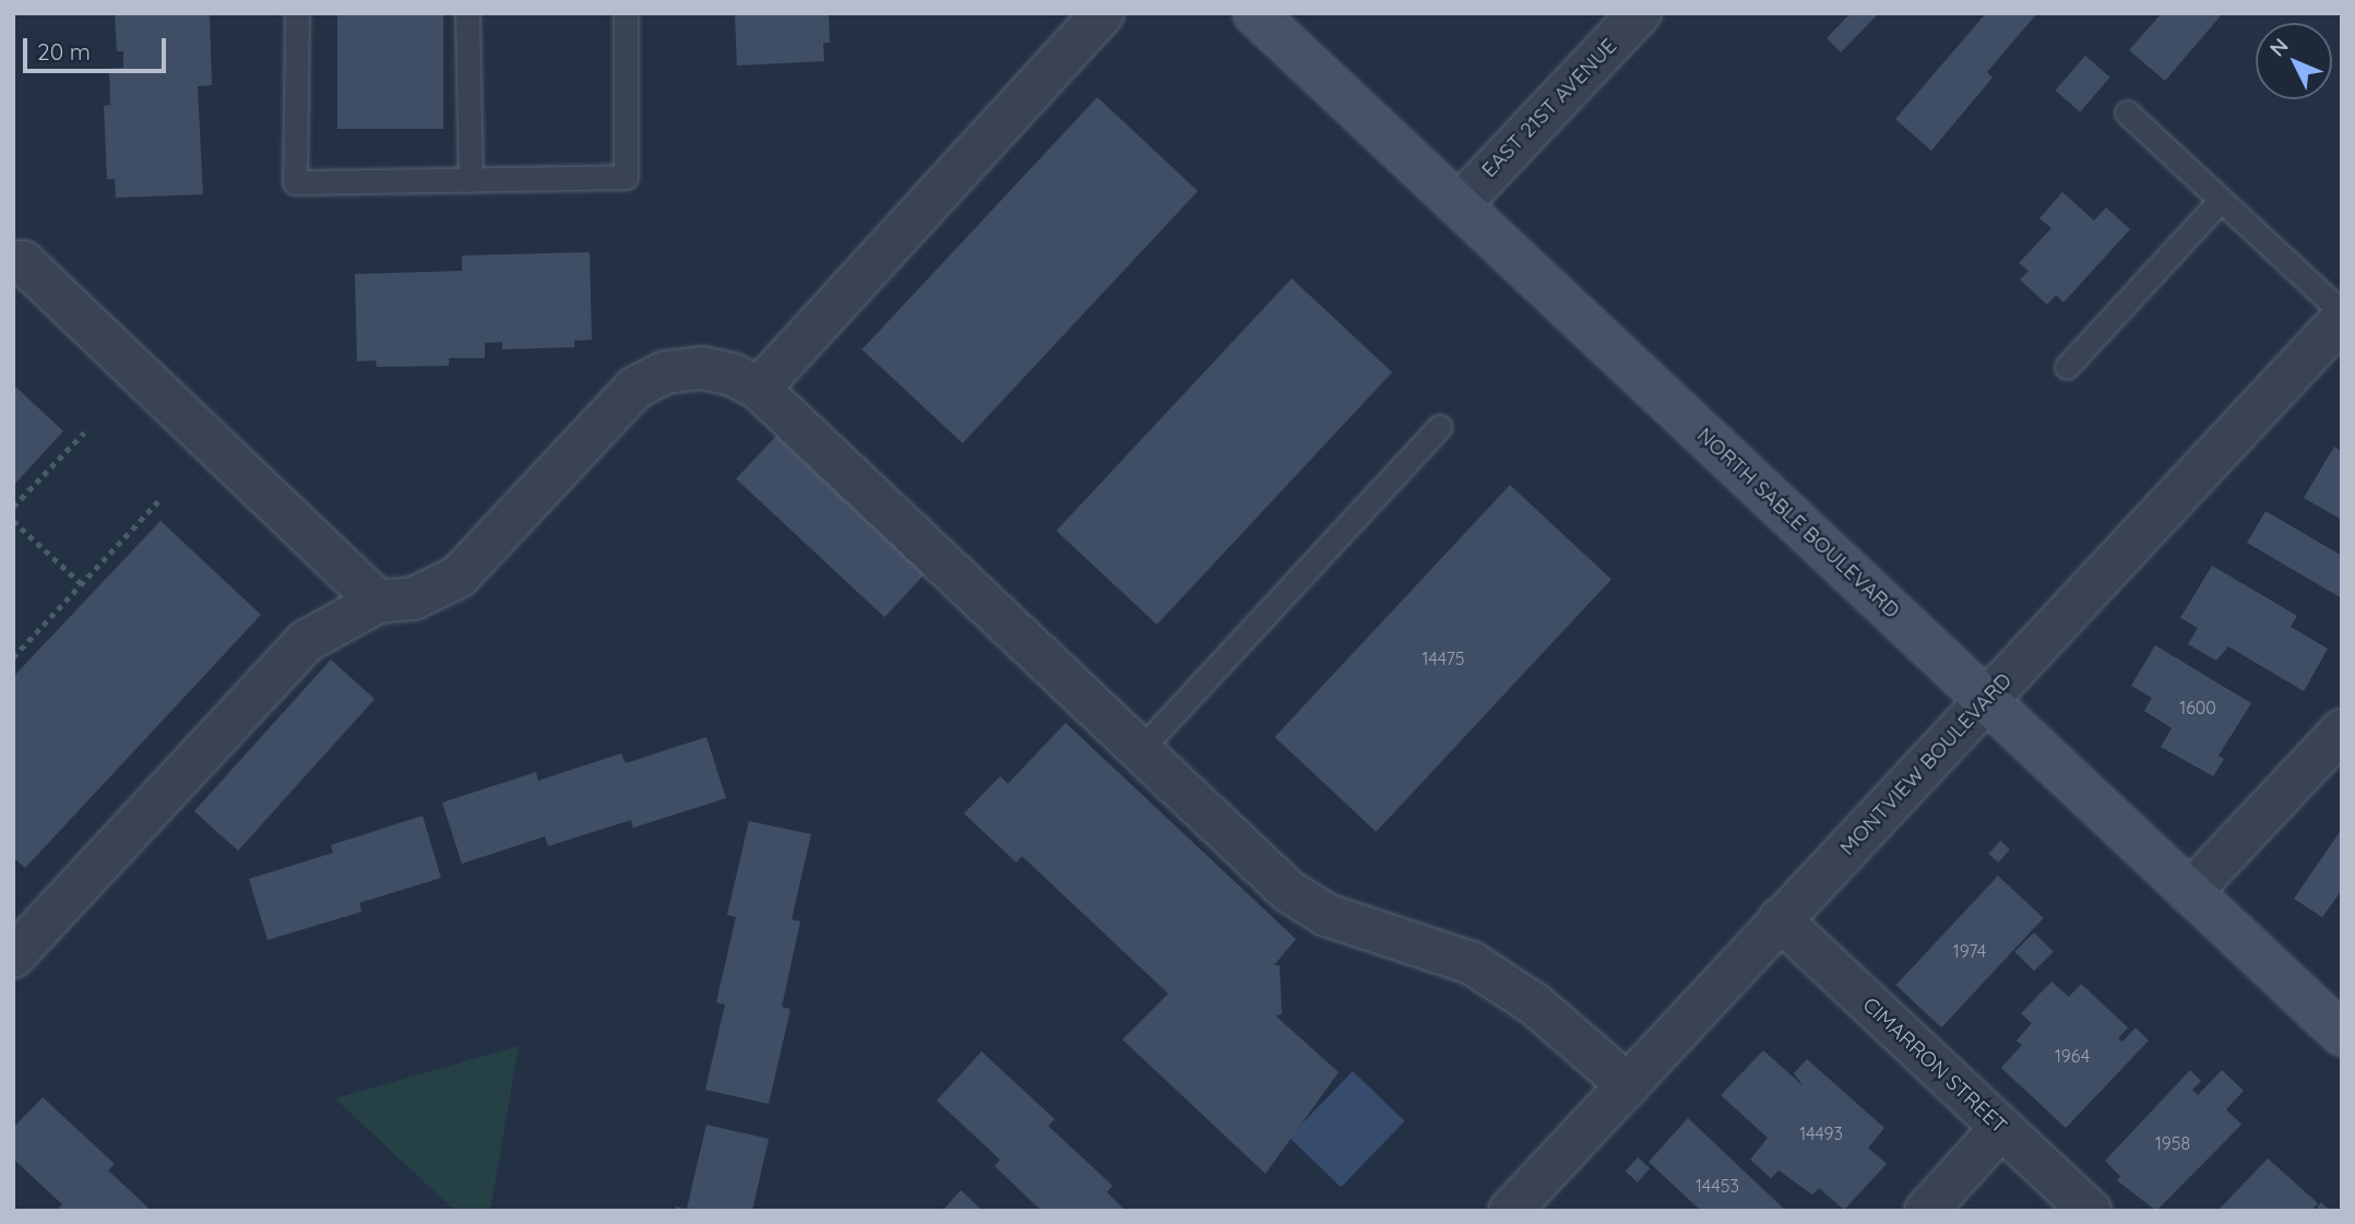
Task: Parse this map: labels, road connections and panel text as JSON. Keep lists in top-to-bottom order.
{
  "streets": {
    "street": [
      "EAST 21ST AVENUE",
      "NORTH SABLE BOULEVARD",
      "MONTVIEW BOULEVARD",
      "CIMARRON STREET"
    ]
  },
  "crossings": [
    ["EAST 21ST AVENUE", "NORTH SABLE BOULEVARD"],
    ["NORTH SABLE BOULEVARD", "MONTVIEW BOULEVARD"],
    ["MONTVIEW BOULEVARD", "CIMARRON STREET"]
  ],
  "house_numbers": [
    "14475",
    "1600",
    "1974",
    "1964",
    "14493",
    "1958",
    "14453"
  ],
  "scale_bar": "20 m",
  "north": "top left"
}
